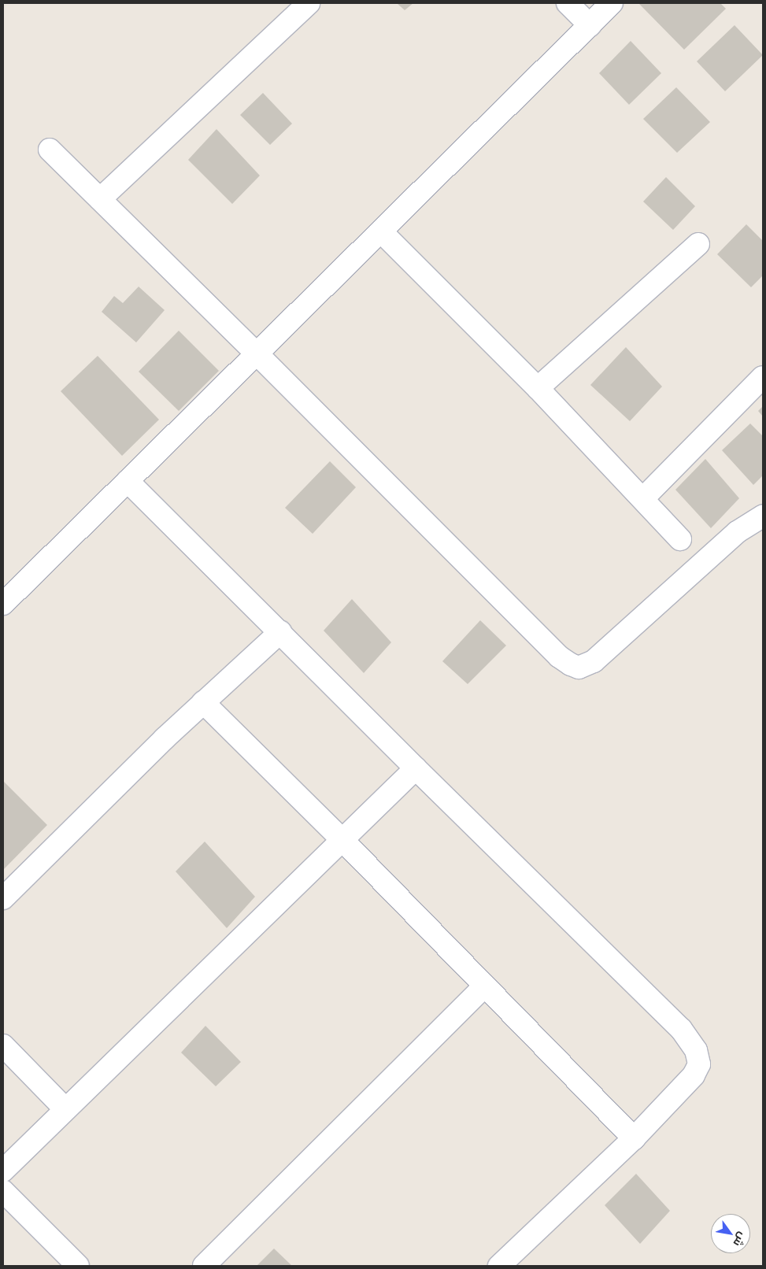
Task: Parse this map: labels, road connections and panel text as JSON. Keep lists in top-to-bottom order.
{
  "north": "bottom right"
}
